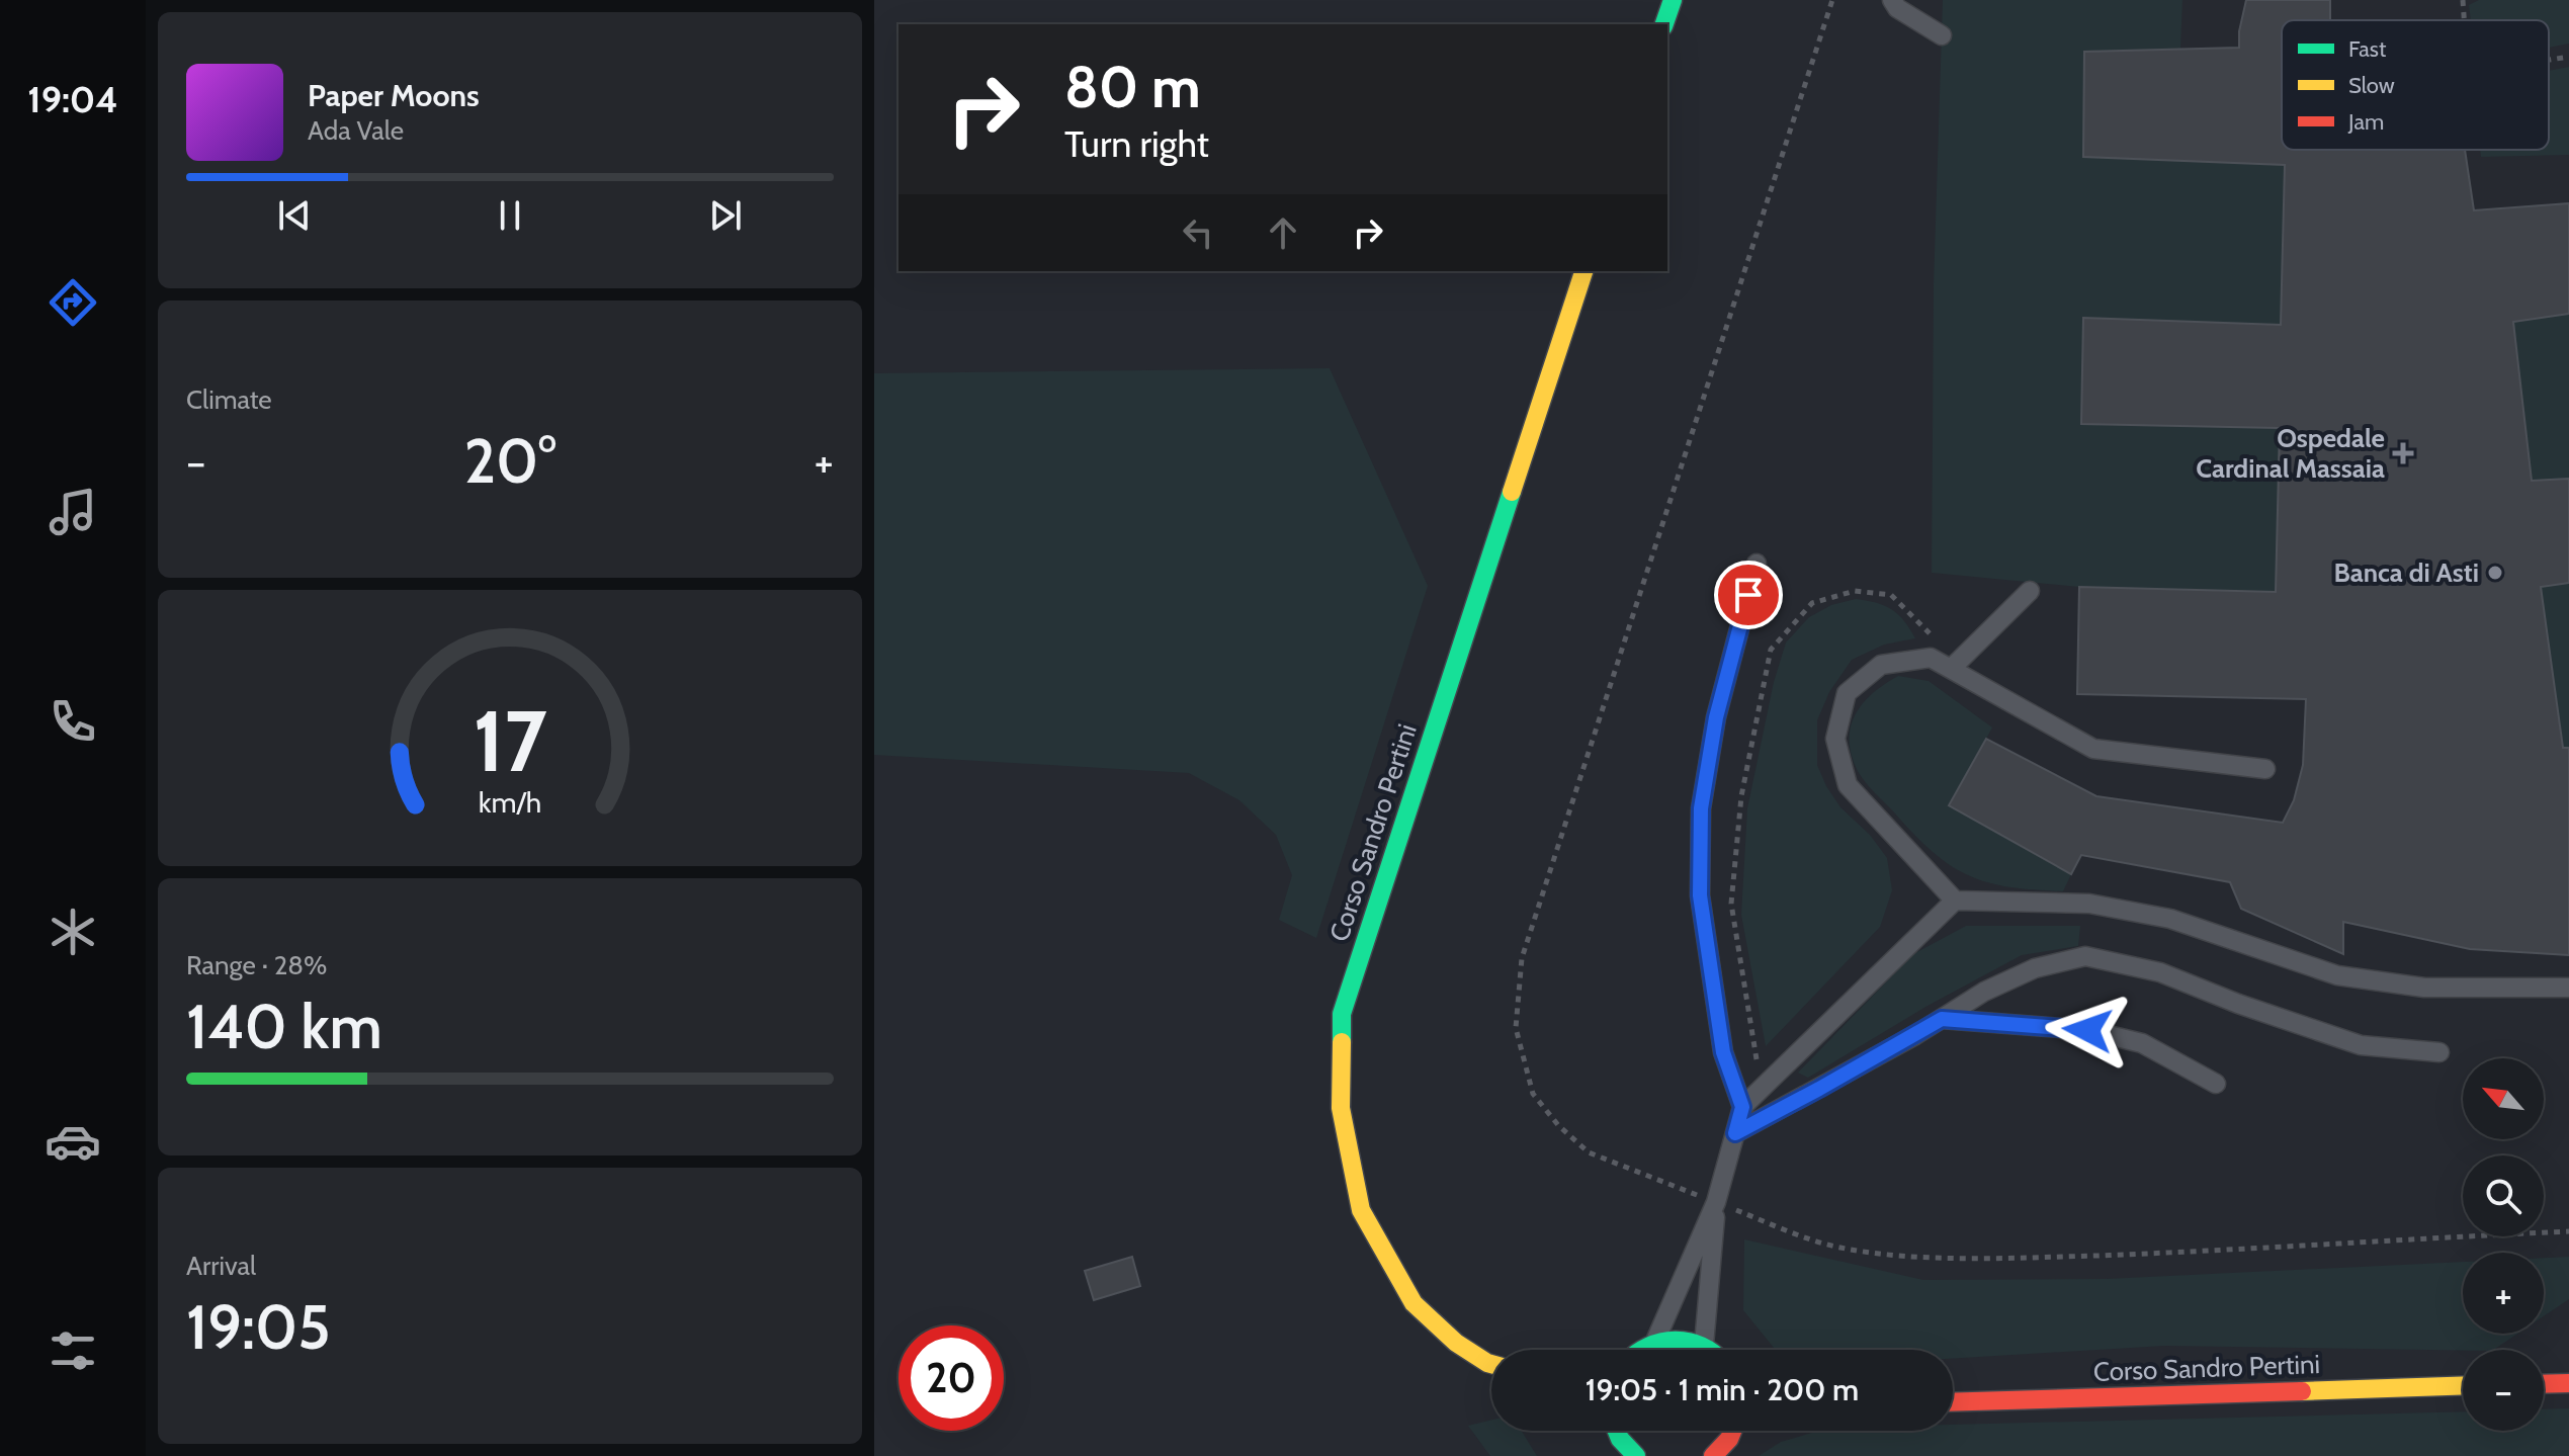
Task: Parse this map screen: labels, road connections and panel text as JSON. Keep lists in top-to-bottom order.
{
  "streets": {
    "street": ["Corso Sandro Pertini"]
  },
  "places": {
    "health": ["Ospedale Cardinal Massaia"],
    "other": ["Banca di Asti"]
  },
  "legend": ["Fast", "Slow", "Jam"],
  "north": "top left",
  "page": {
    "tabs": "19:04",
    "turn": ["80 m", "Turn right"],
    "song": ["Paper Moons", "Ada Vale"],
    "tile": [
      "Climate",
      ["Range · 28%", "140 km"],
      ["Arrival", "19:05"]
    ],
    "heat": ["−", "20°", "+"],
    "map_buttons": ["+", "−"],
    "limit": "20",
    "trip": "19:05 · 1 min · 200 m",
    "gauge": ["17", "km/h"]
  }
}
